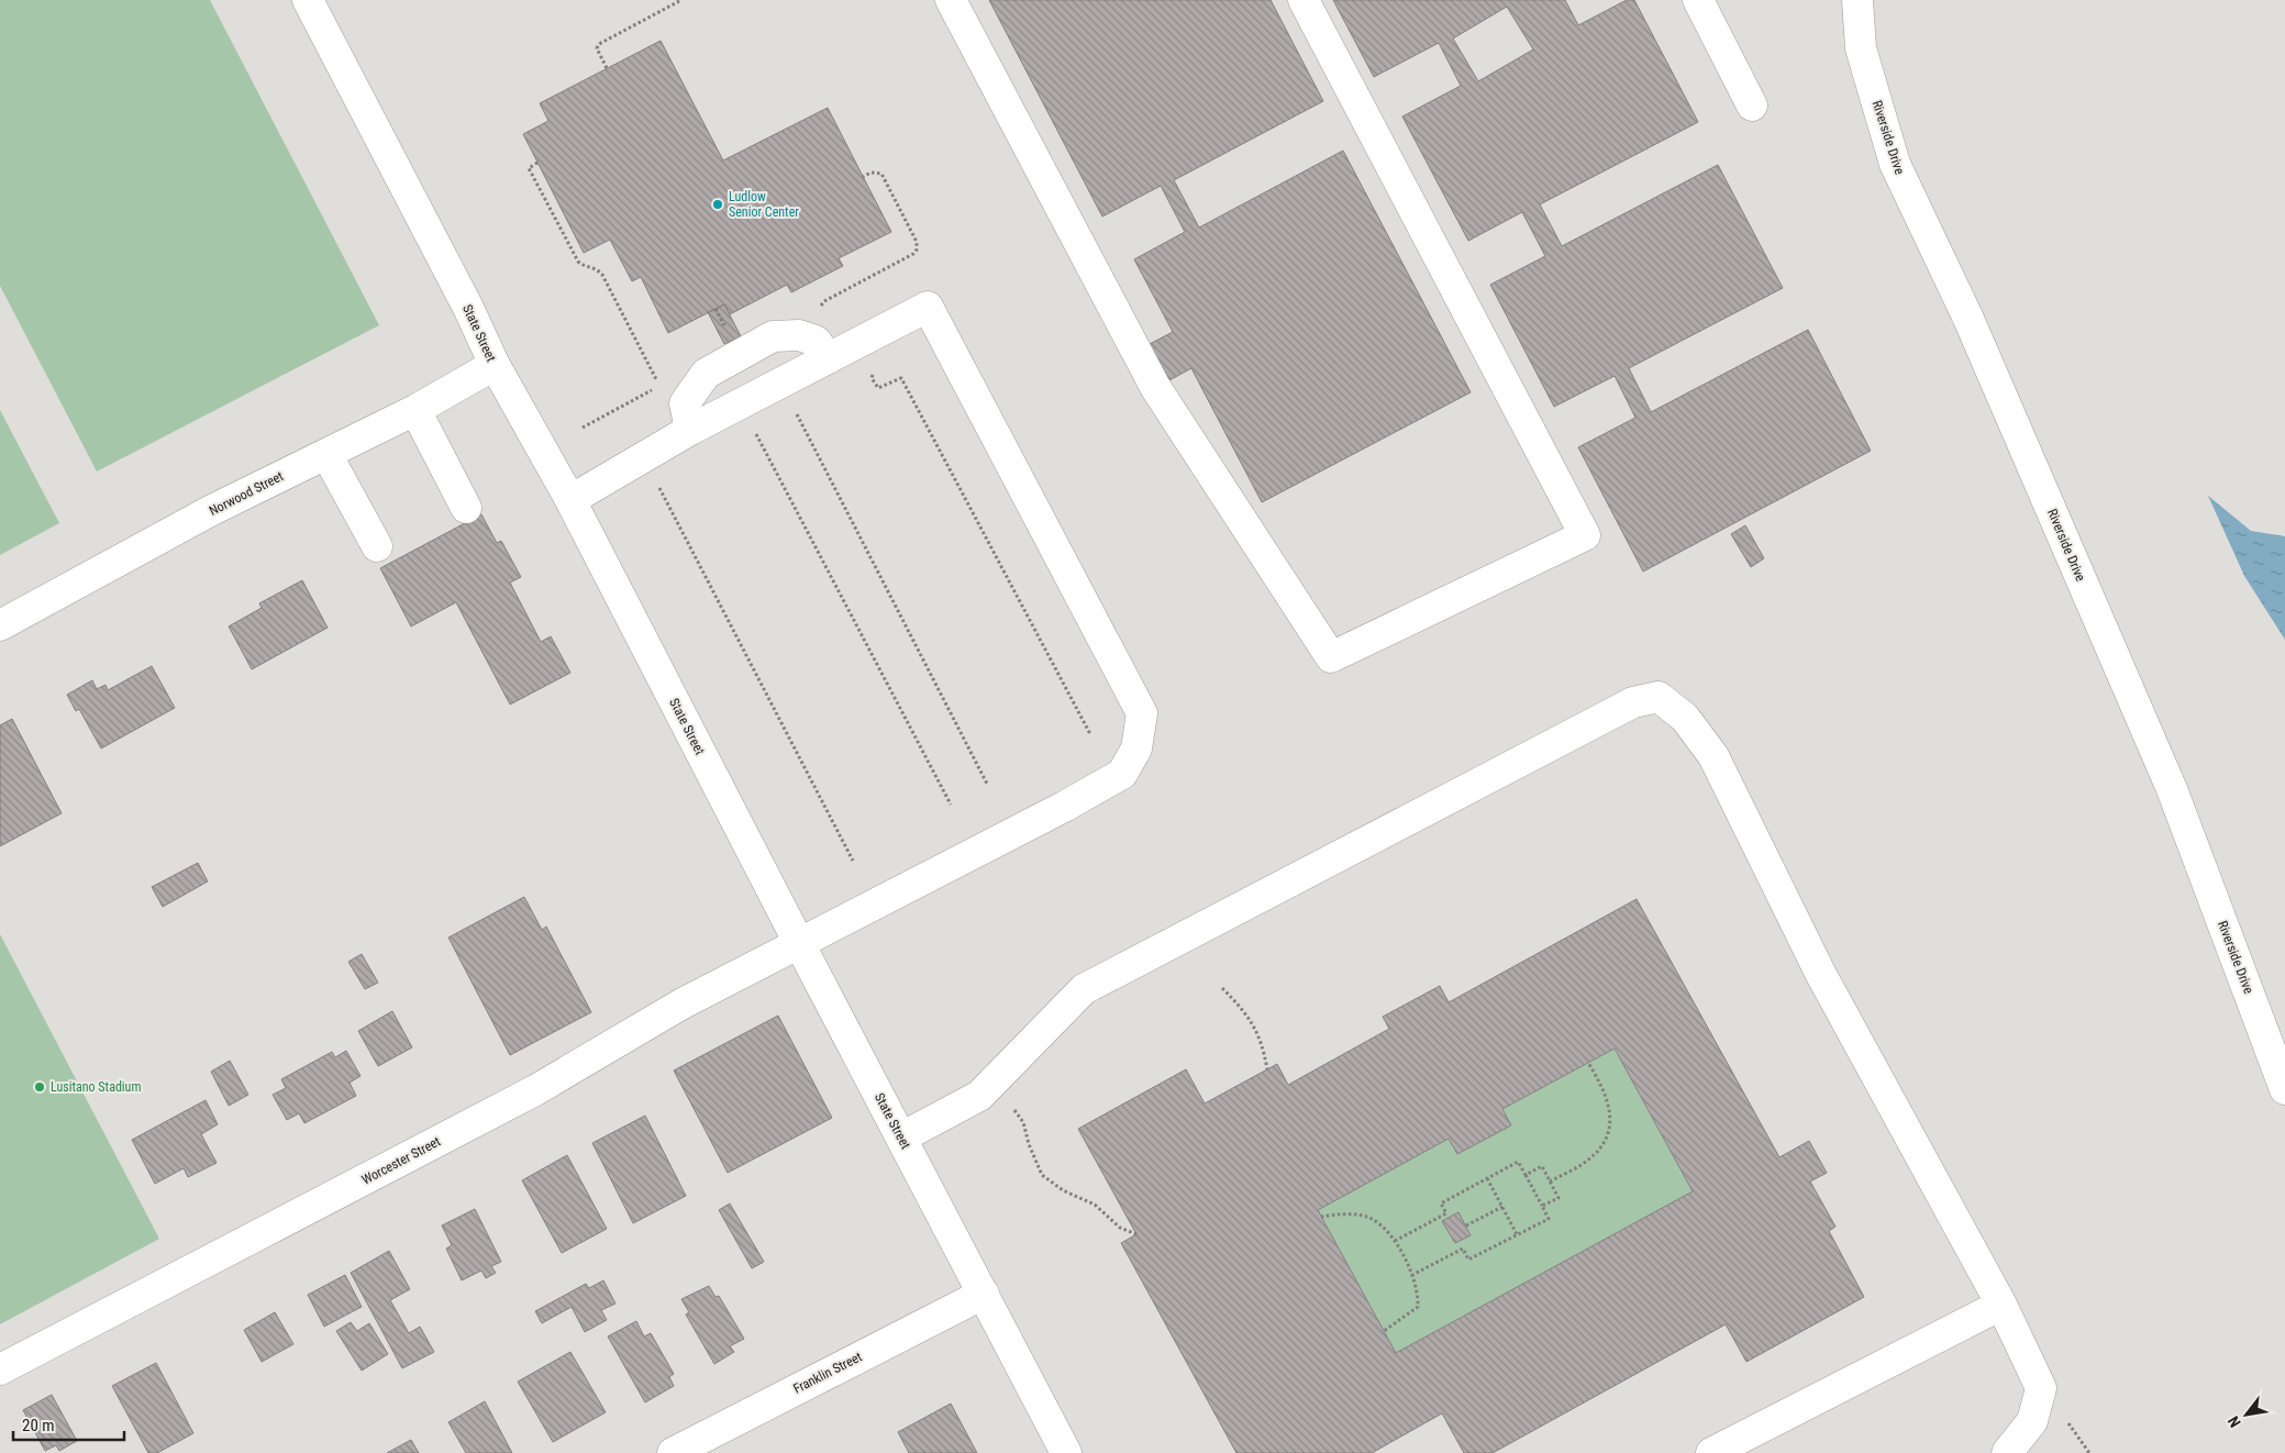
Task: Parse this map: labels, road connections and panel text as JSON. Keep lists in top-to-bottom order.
{
  "streets": {
    "street": [
      "Riverside Drive",
      "State Street",
      "Norwood Street",
      "Worcester Street",
      "Franklin Street"
    ]
  },
  "crossings": [
    ["State Street", "Norwood Street"],
    ["State Street", "Worcester Street"],
    ["State Street", "Franklin Street"]
  ],
  "places": ["Ludlow Senior Center", "Lusitano Stadium"],
  "scale_bar": "20 m",
  "north": "bottom left"
}
